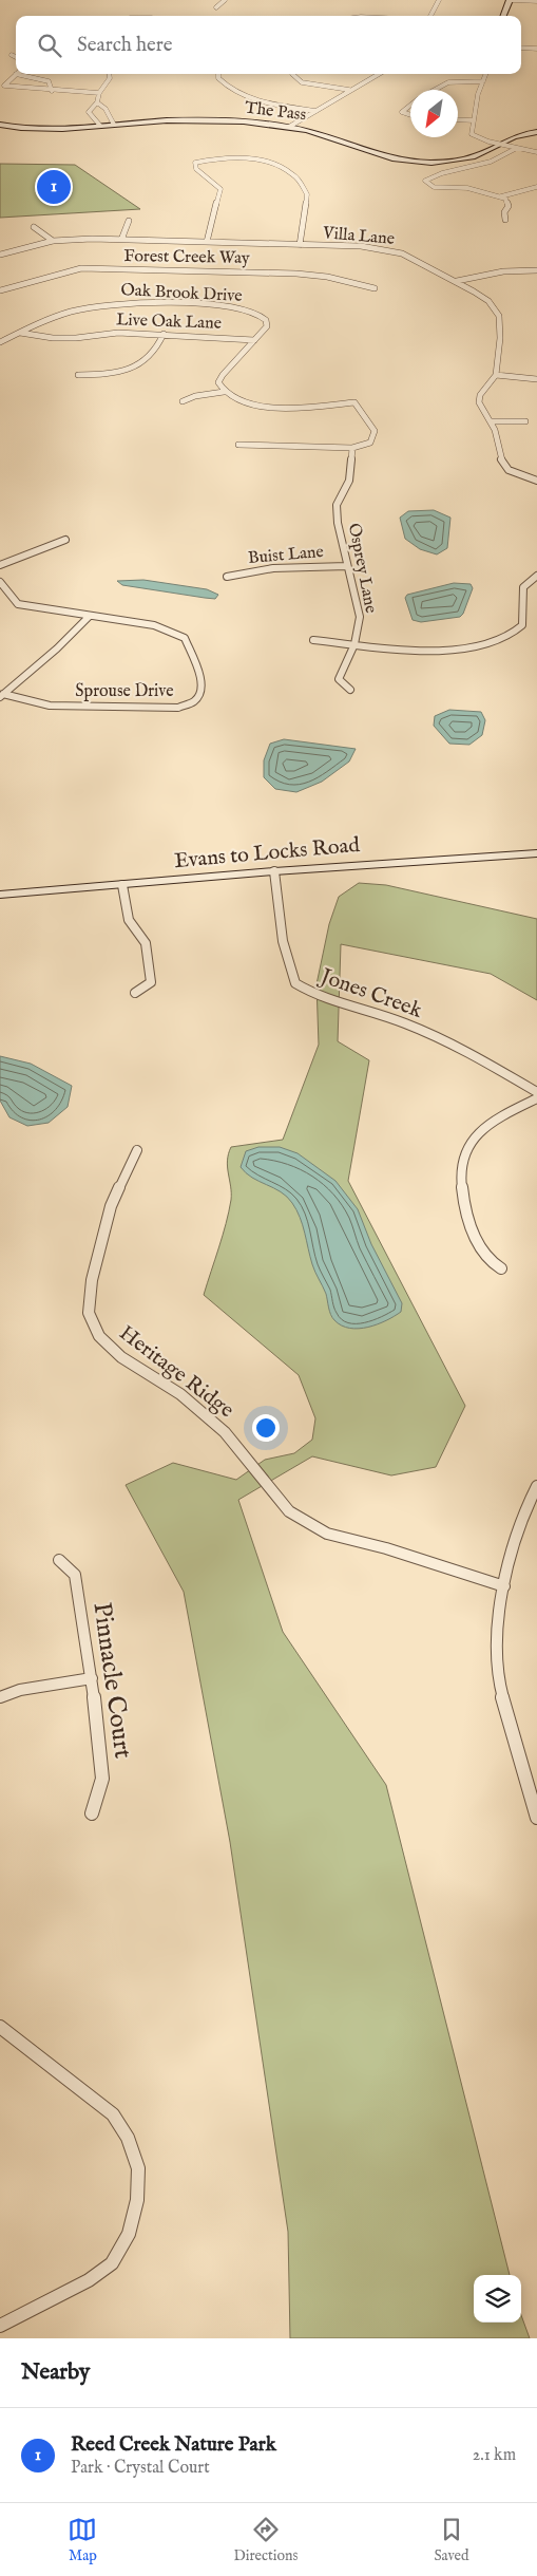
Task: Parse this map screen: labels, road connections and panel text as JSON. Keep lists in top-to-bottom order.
{
  "streets": {
    "street": [
      "The Pass",
      "Villa Lane",
      "Forest Creek Way",
      "Oak Brook Drive",
      "Live Oak Lane",
      "Buist Lane",
      "Osprey Lane",
      "Sprouse Drive",
      "Evans to Locks Road",
      "Jones Creek",
      "Heritage Ridge",
      "Pinnacle Court"
    ]
  },
  "crossings": [
    ["Oak Brook Drive", "Live Oak Lane"],
    ["Buist Lane", "Osprey Lane"],
    ["Evans to Locks Road", "Jones Creek"]
  ],
  "north": "bottom left",
  "page": {
    "search": "Search here",
    "pins": "1",
    "heading": "Nearby",
    "list": [
      {
        "mark": "1",
        "name": "Reed Creek Nature Park",
        "note": "Park · Crystal Court",
        "value": "2.1 km"
      }
    ],
    "nav": ["Map", "Directions", "Saved"]
  }
}
